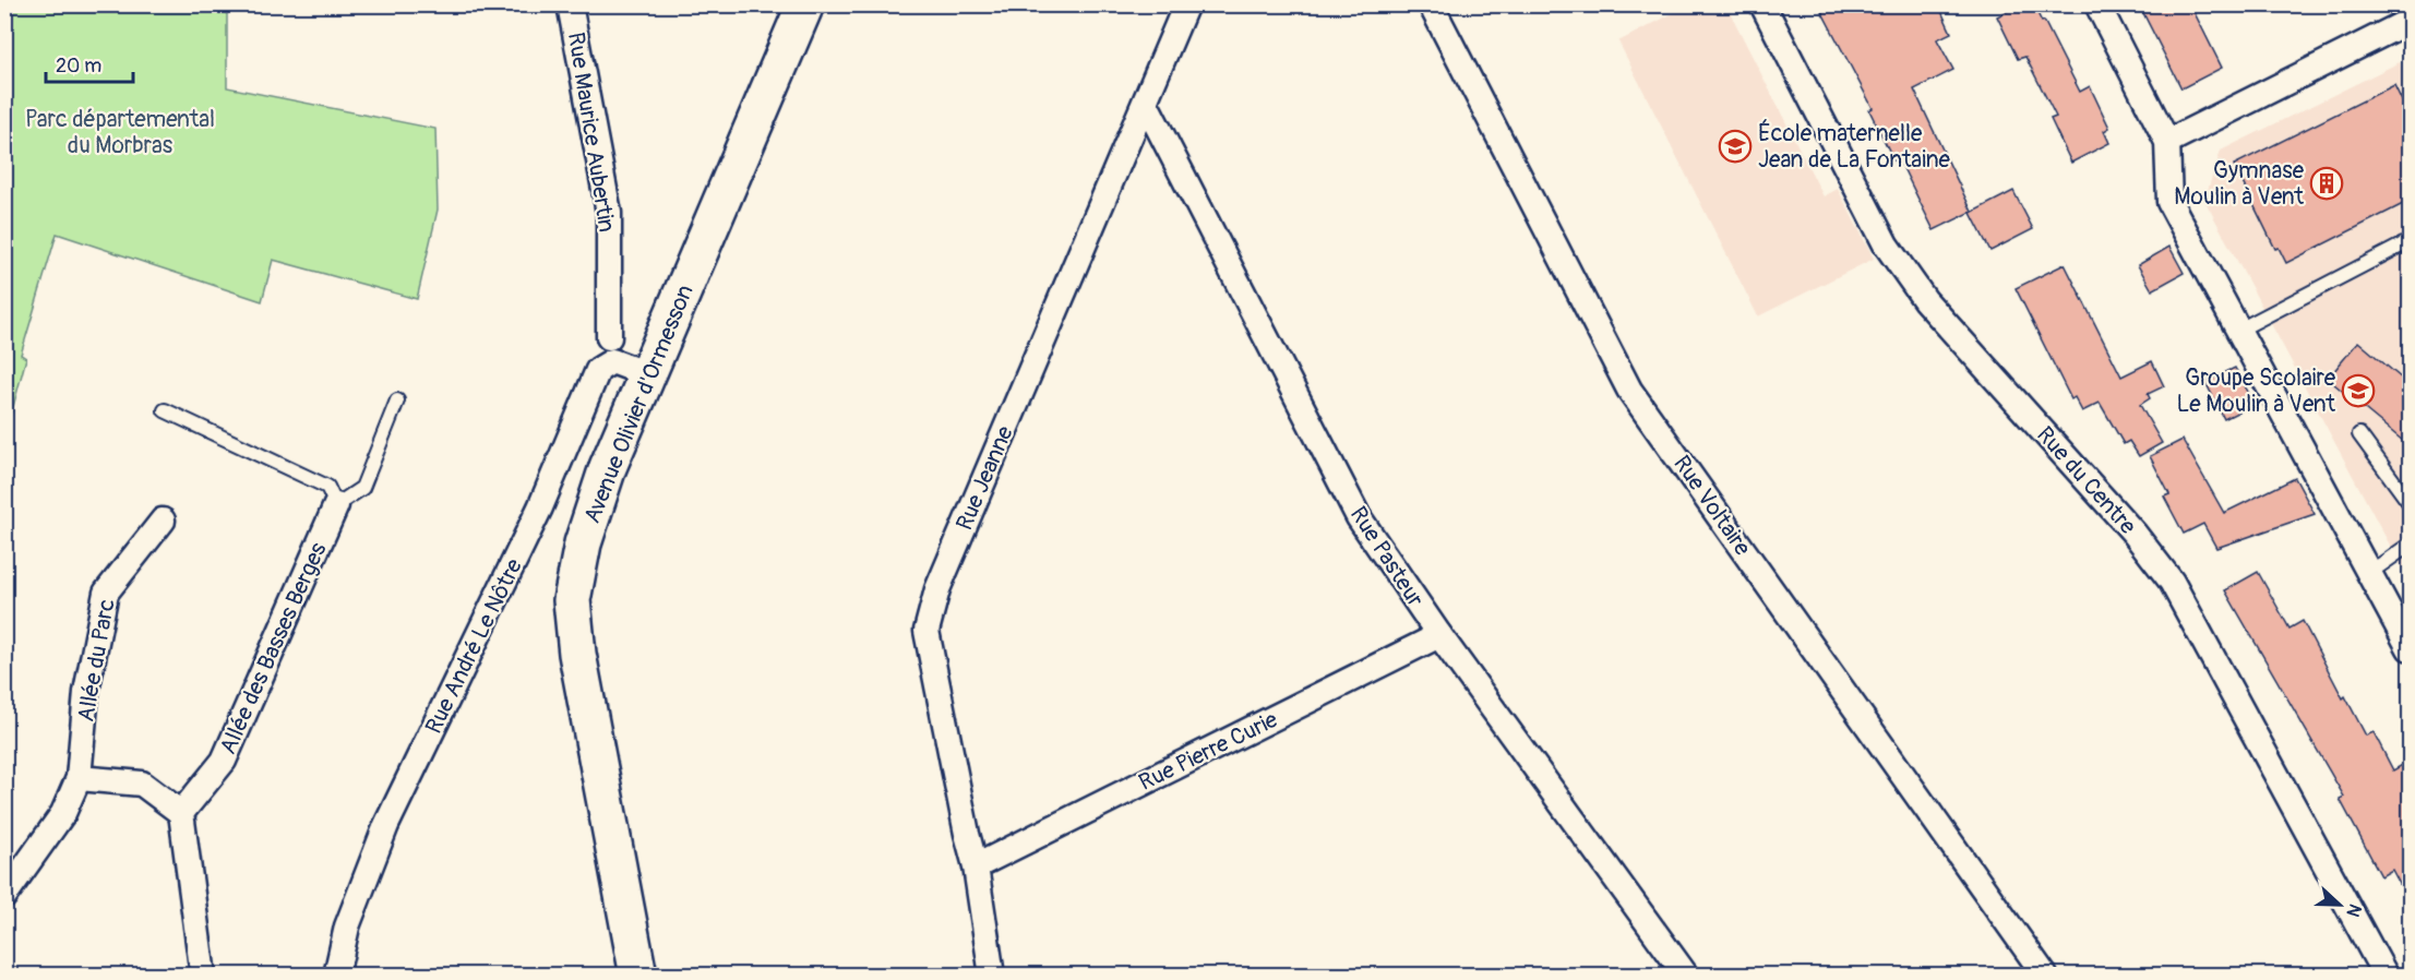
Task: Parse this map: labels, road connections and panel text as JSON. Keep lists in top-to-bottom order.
{
  "streets": {
    "main road": ["Avenue Olivier d'Ormesson"],
    "street": [
      "Rue Maurice Aubertin",
      "Rue Jeanne",
      "Rue du Centre",
      "Rue Voltaire",
      "Rue Pasteur",
      "Rue André Le Nôtre",
      "Allée des Basses Berges",
      "Allée du Parc",
      "Rue Pierre Curie"
    ]
  },
  "crossings": [
    ["Avenue Olivier d'Ormesson", "Rue André Le Nôtre"],
    ["Rue Jeanne", "Rue Pasteur"],
    ["Rue Jeanne", "Rue Pierre Curie"],
    ["Rue Pasteur", "Rue Pierre Curie"]
  ],
  "parks": ["Parc départemental du Morbras"],
  "places": {
    "school or university": ["École maternelle Jean de La Fontaine", "Groupe Scolaire Le Moulin à Vent"],
    "building": ["Gymnase Moulin à Vent"]
  },
  "scale_bar": "20 m",
  "north": "right"
}
